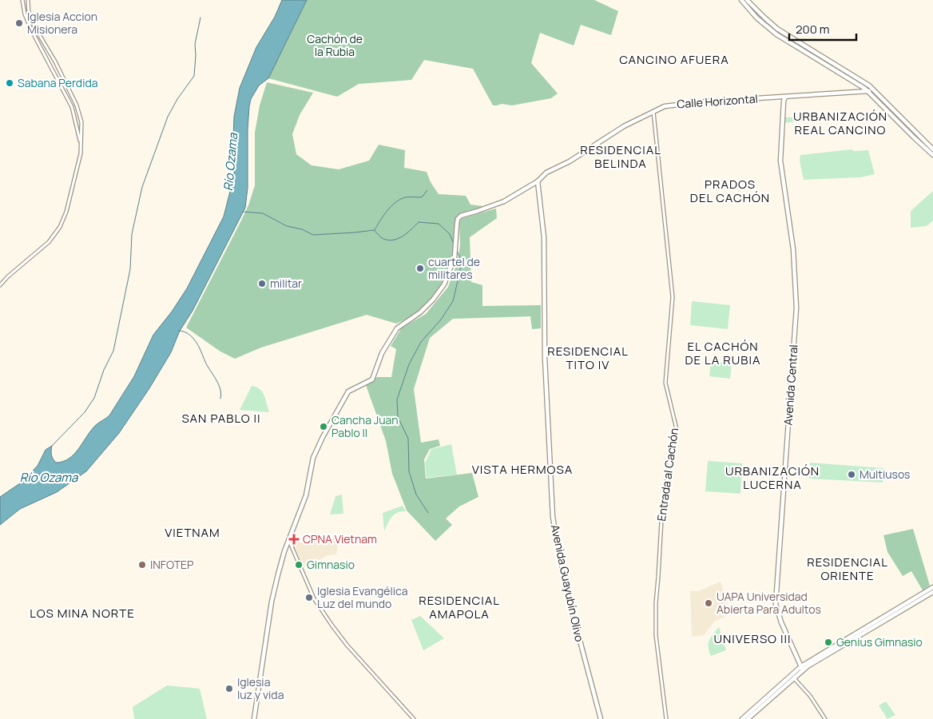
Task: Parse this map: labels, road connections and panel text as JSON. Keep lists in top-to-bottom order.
{
  "streets": {
    "main road": ["Calle Horizontal", "Avenida Central", "Avenida Guayubín Olivo"],
    "street": ["Entrada al Cachón"]
  },
  "crossings": [
    ["Calle Horizontal", "Avenida Central"],
    ["Calle Horizontal", "Entrada al Cachón"],
    ["Calle Horizontal", "Avenida Guayubín Olivo"]
  ],
  "districts": [
    "CANCINO AFUERA",
    "URBANIZACIÓN REAL CANCINO",
    "RESIDENCIAL BELINDA",
    "PRADOS DEL CACHÓN",
    "EL CACHÓN DE LA RUBIA",
    "RESIDENCIAL TITO IV",
    "SAN PABLO II",
    "VISTA HERMOSA",
    "URBANIZACIÓN LUCERNA",
    "VIETNAM",
    "RESIDENCIAL ORIENTE",
    "RESIDENCIAL AMAPOLA",
    "LOS MINA NORTE",
    "UNIVERSO III"
  ],
  "water": ["Río Ozama"],
  "parks": ["Cachón de la Rubia"],
  "places": {
    "other": [
      "Iglesia Accion Misionera",
      "Sabana Perdida",
      "cuartel de militares",
      "militar",
      "Cancha Juan Pablo II",
      "Multiusos",
      "INFOTEP",
      "Gimnasio",
      "Iglesia Evangélica Luz del mundo",
      "UAPA Universidad Abierta Para Adultos",
      "Genius Gimnasio",
      "Iglesia luz y vida"
    ],
    "health": ["CPNA Vietnam"]
  },
  "scale_bar": "200 m"
}
